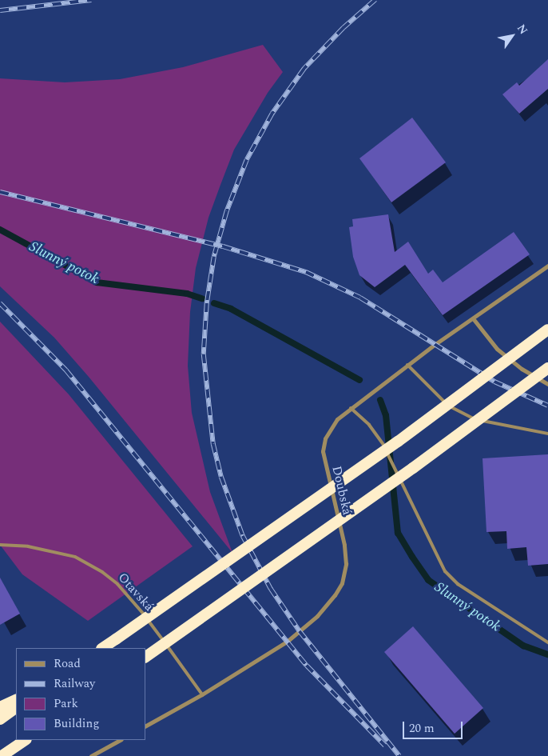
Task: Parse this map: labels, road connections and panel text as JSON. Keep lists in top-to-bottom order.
{
  "streets": {
    "street": ["Doubská"],
    "lane": ["Otavská"]
  },
  "crossings": [
    ["Doubská", "Otavská"]
  ],
  "water": ["Slunný potok"],
  "legend": [
    "Road",
    "Railway",
    "Park",
    "Building"
  ],
  "scale_bar": "20 m",
  "north": "top right"
}
